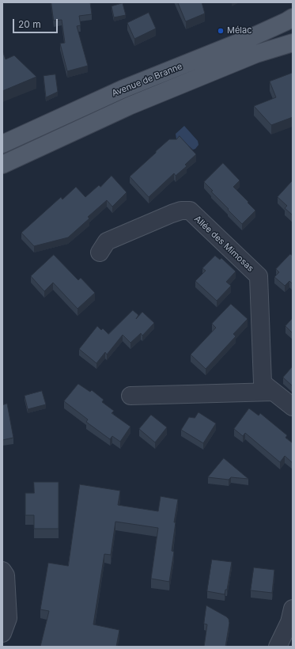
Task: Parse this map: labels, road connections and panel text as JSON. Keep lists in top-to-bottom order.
{
  "streets": {
    "main road": ["Avenue de Branne"],
    "street": ["Allée des Mimosas"]
  },
  "places": ["Mélac"],
  "scale_bar": "20 m"
}
